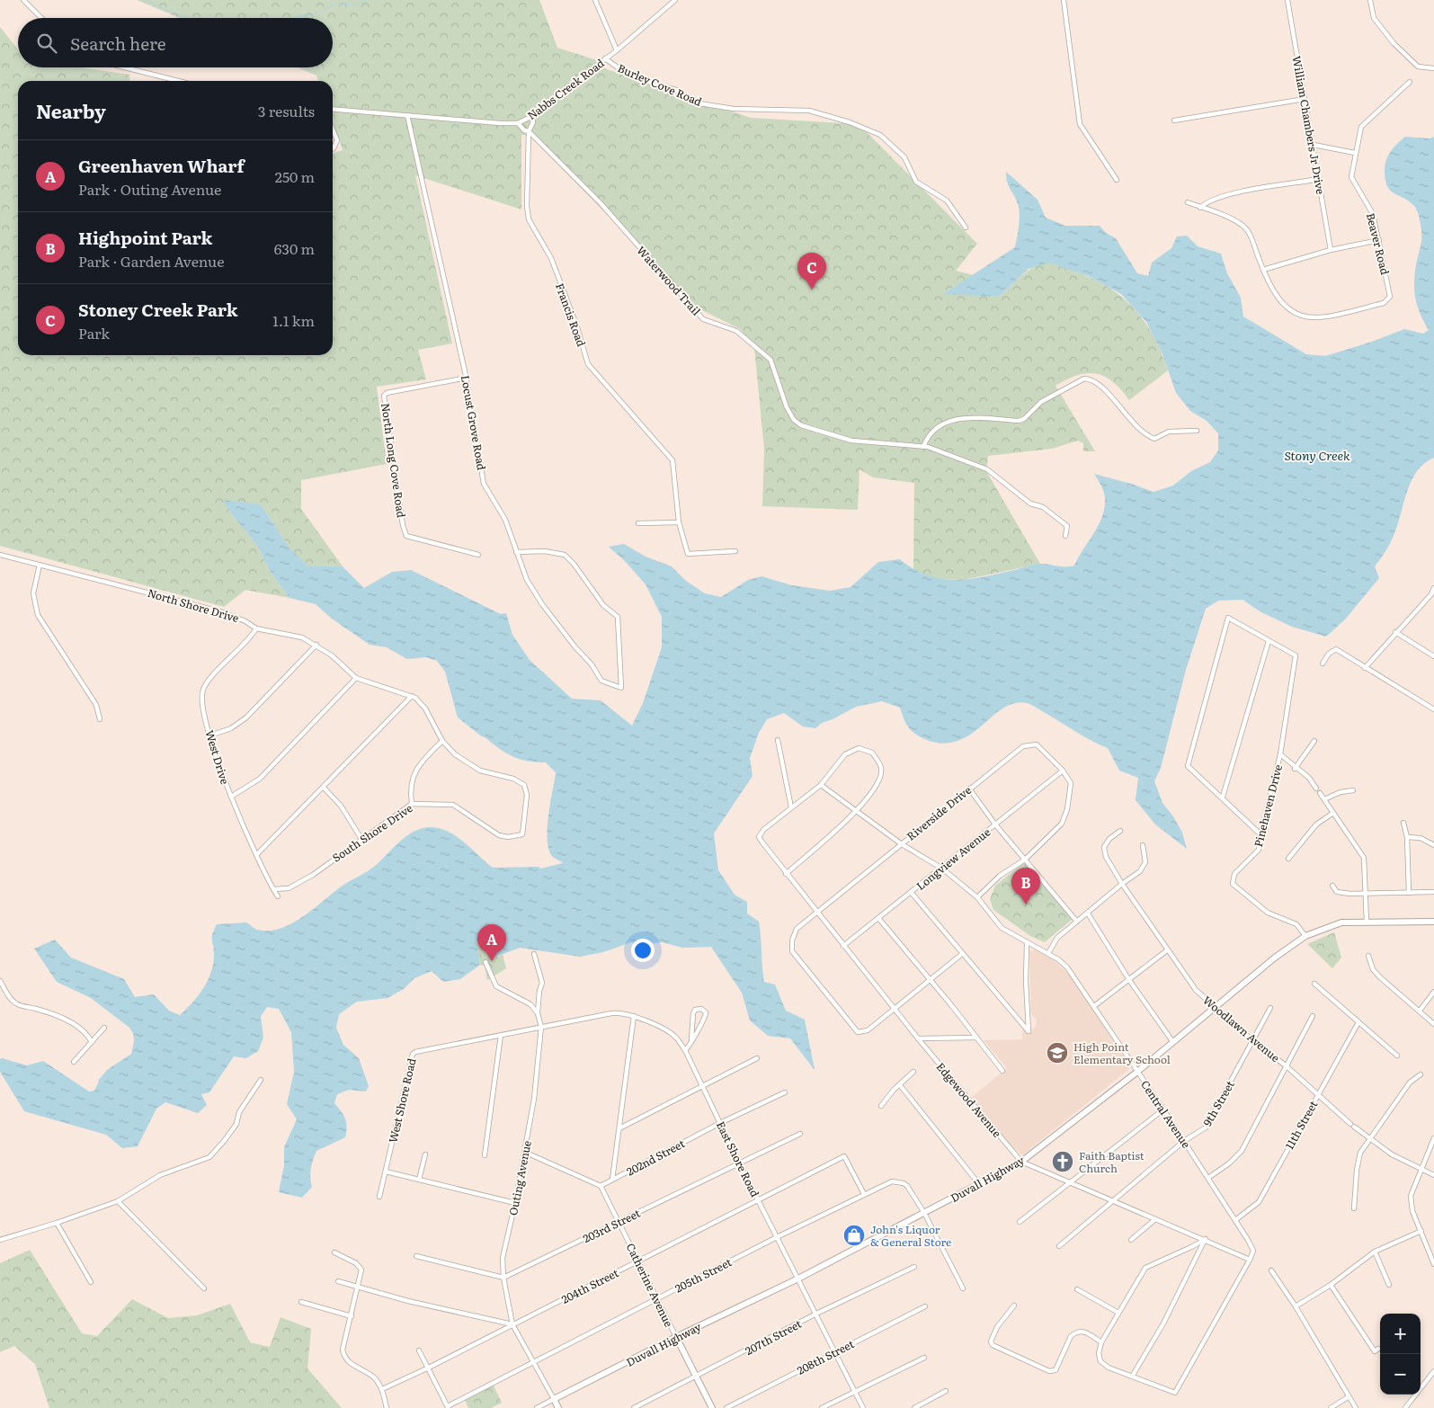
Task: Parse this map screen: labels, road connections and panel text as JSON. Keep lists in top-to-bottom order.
{
  "streets": {
    "street": [
      "Burley Cove Road",
      "Nabbs Creek Road",
      "William Chambers Jr Drive",
      "Beaver Road",
      "Waterwood Trail",
      "Francis Road",
      "Locust Grove Road",
      "North Long Cove Road",
      "North Shore Drive",
      "West Drive",
      "Pinehaven Drive",
      "Riverside Drive",
      "South Shore Drive",
      "Longview Avenue",
      "Woodlawn Avenue",
      "Edgewood Avenue",
      "West Shore Road",
      "9th Street",
      "Central Avenue",
      "11th Street",
      "202nd Street",
      "East Shore Road",
      "Outing Avenue",
      "Duvall Highway",
      "203rd Street",
      "205th Street",
      "Catherine Avenue",
      "204th Street",
      "207th Street",
      "208th Street"
    ]
  },
  "crossings": [
    ["Burley Cove Road", "Nabbs Creek Road"],
    ["Nabbs Creek Road", "Locust Grove Road"],
    ["Waterwood Trail", "Francis Road"],
    ["Locust Grove Road", "North Long Cove Road"],
    ["North Shore Drive", "West Drive"],
    ["North Shore Drive", "South Shore Drive"],
    ["West Drive", "South Shore Drive"],
    ["Pinehaven Drive", "Duvall Highway"],
    ["Riverside Drive", "Longview Avenue"],
    ["Riverside Drive", "Edgewood Avenue"],
    ["Riverside Drive", "Central Avenue"],
    ["Longview Avenue", "Edgewood Avenue"],
    ["Longview Avenue", "Central Avenue"],
    ["Woodlawn Avenue", "9th Street"],
    ["Woodlawn Avenue", "11th Street"],
    ["Woodlawn Avenue", "Duvall Highway"],
    ["Edgewood Avenue", "9th Street"],
    ["Edgewood Avenue", "Central Avenue"],
    ["Edgewood Avenue", "Duvall Highway"],
    ["West Shore Road", "East Shore Road"],
    ["West Shore Road", "Outing Avenue"],
    ["9th Street", "Central Avenue"],
    ["Central Avenue", "11th Street"],
    ["Central Avenue", "Duvall Highway"],
    ["202nd Street", "East Shore Road"],
    ["202nd Street", "Catherine Avenue"],
    ["East Shore Road", "Outing Avenue"],
    ["East Shore Road", "Duvall Highway"],
    ["East Shore Road", "203rd Street"],
    ["East Shore Road", "205th Street"],
    ["East Shore Road", "204th Street"],
    ["East Shore Road", "207th Street"],
    ["East Shore Road", "208th Street"],
    ["Outing Avenue", "Duvall Highway"],
    ["Outing Avenue", "203rd Street"],
    ["Outing Avenue", "205th Street"],
    ["Outing Avenue", "204th Street"],
    ["Duvall Highway", "205th Street"],
    ["Duvall Highway", "Catherine Avenue"],
    ["203rd Street", "Catherine Avenue"],
    ["205th Street", "Catherine Avenue"],
    ["205th Street", "204th Street"],
    ["Catherine Avenue", "204th Street"],
    ["Catherine Avenue", "207th Street"]
  ],
  "water": ["Stony Creek"],
  "places": {
    "school or university": ["High Point Elementary School"],
    "church": ["Faith Baptist Church"],
    "shop": ["John's Liquor & General Store"]
  },
  "page": {
    "search": "Search here",
    "heading": ["Nearby", "3 results"],
    "list": [
      {
        "mark": "A",
        "name": "Greenhaven Wharf",
        "note": "Park · Outing Avenue",
        "value": "250 m"
      },
      {
        "mark": "B",
        "name": "Highpoint Park",
        "note": "Park · Garden Avenue",
        "value": "630 m"
      },
      {
        "mark": "C",
        "name": "Stoney Creek Park",
        "note": "Park",
        "value": "1.1 km"
      }
    ],
    "pins": ["C", "B", "A"],
    "map_buttons": ["+", "−"]
  }
}
